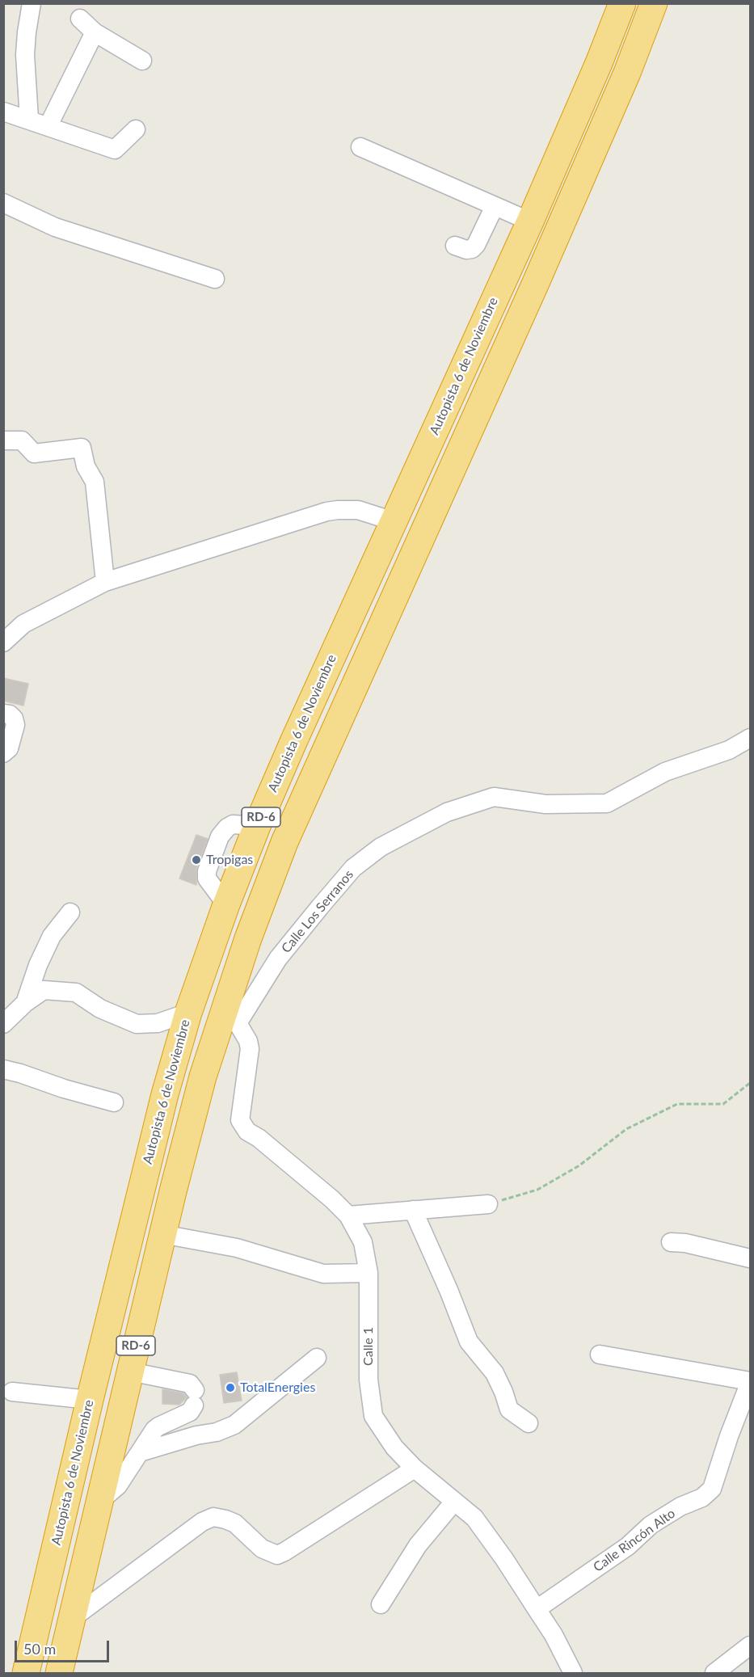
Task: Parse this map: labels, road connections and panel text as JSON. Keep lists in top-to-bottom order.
{
  "streets": {
    "highway": ["Autopista 6 de Noviembre", "RD-6"],
    "street": ["Calle Los Serranos", "Calle 1", "Calle Rincón Alto"]
  },
  "crossings": [
    ["RD-6", "Calle Los Serranos"],
    ["RD-6", "Calle 1"],
    ["Calle Los Serranos", "Calle 1"],
    ["Calle 1", "Calle Rincón Alto"]
  ],
  "places": ["Tropigas", "TotalEnergies"],
  "scale_bar": "50 m"
}
